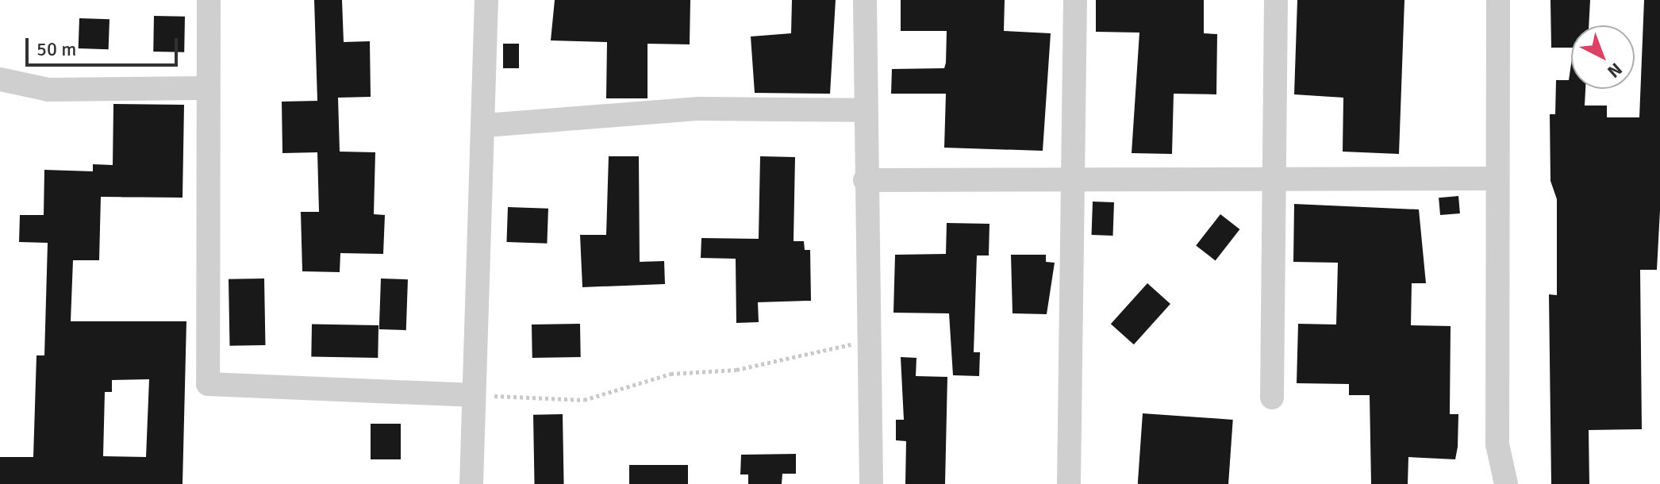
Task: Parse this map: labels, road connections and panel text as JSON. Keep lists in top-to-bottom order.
{
  "scale_bar": "50 m",
  "north": "bottom right"
}
